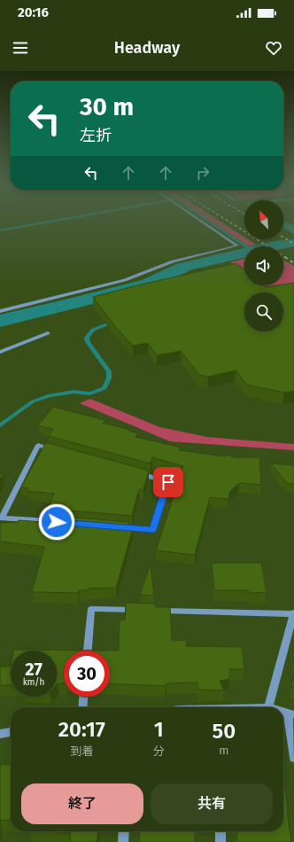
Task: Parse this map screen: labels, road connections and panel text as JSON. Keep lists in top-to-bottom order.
{
  "north": "top left",
  "page": {
    "status": "20:16",
    "header": "Headway",
    "turn": ["30 m", "左折"],
    "speed": "27 km/h",
    "limit": "30",
    "eta": [
      "20:17",
      "到着",
      "1",
      "分",
      "50",
      "m"
    ],
    "buttons": ["終了", "共有"]
  }
}
